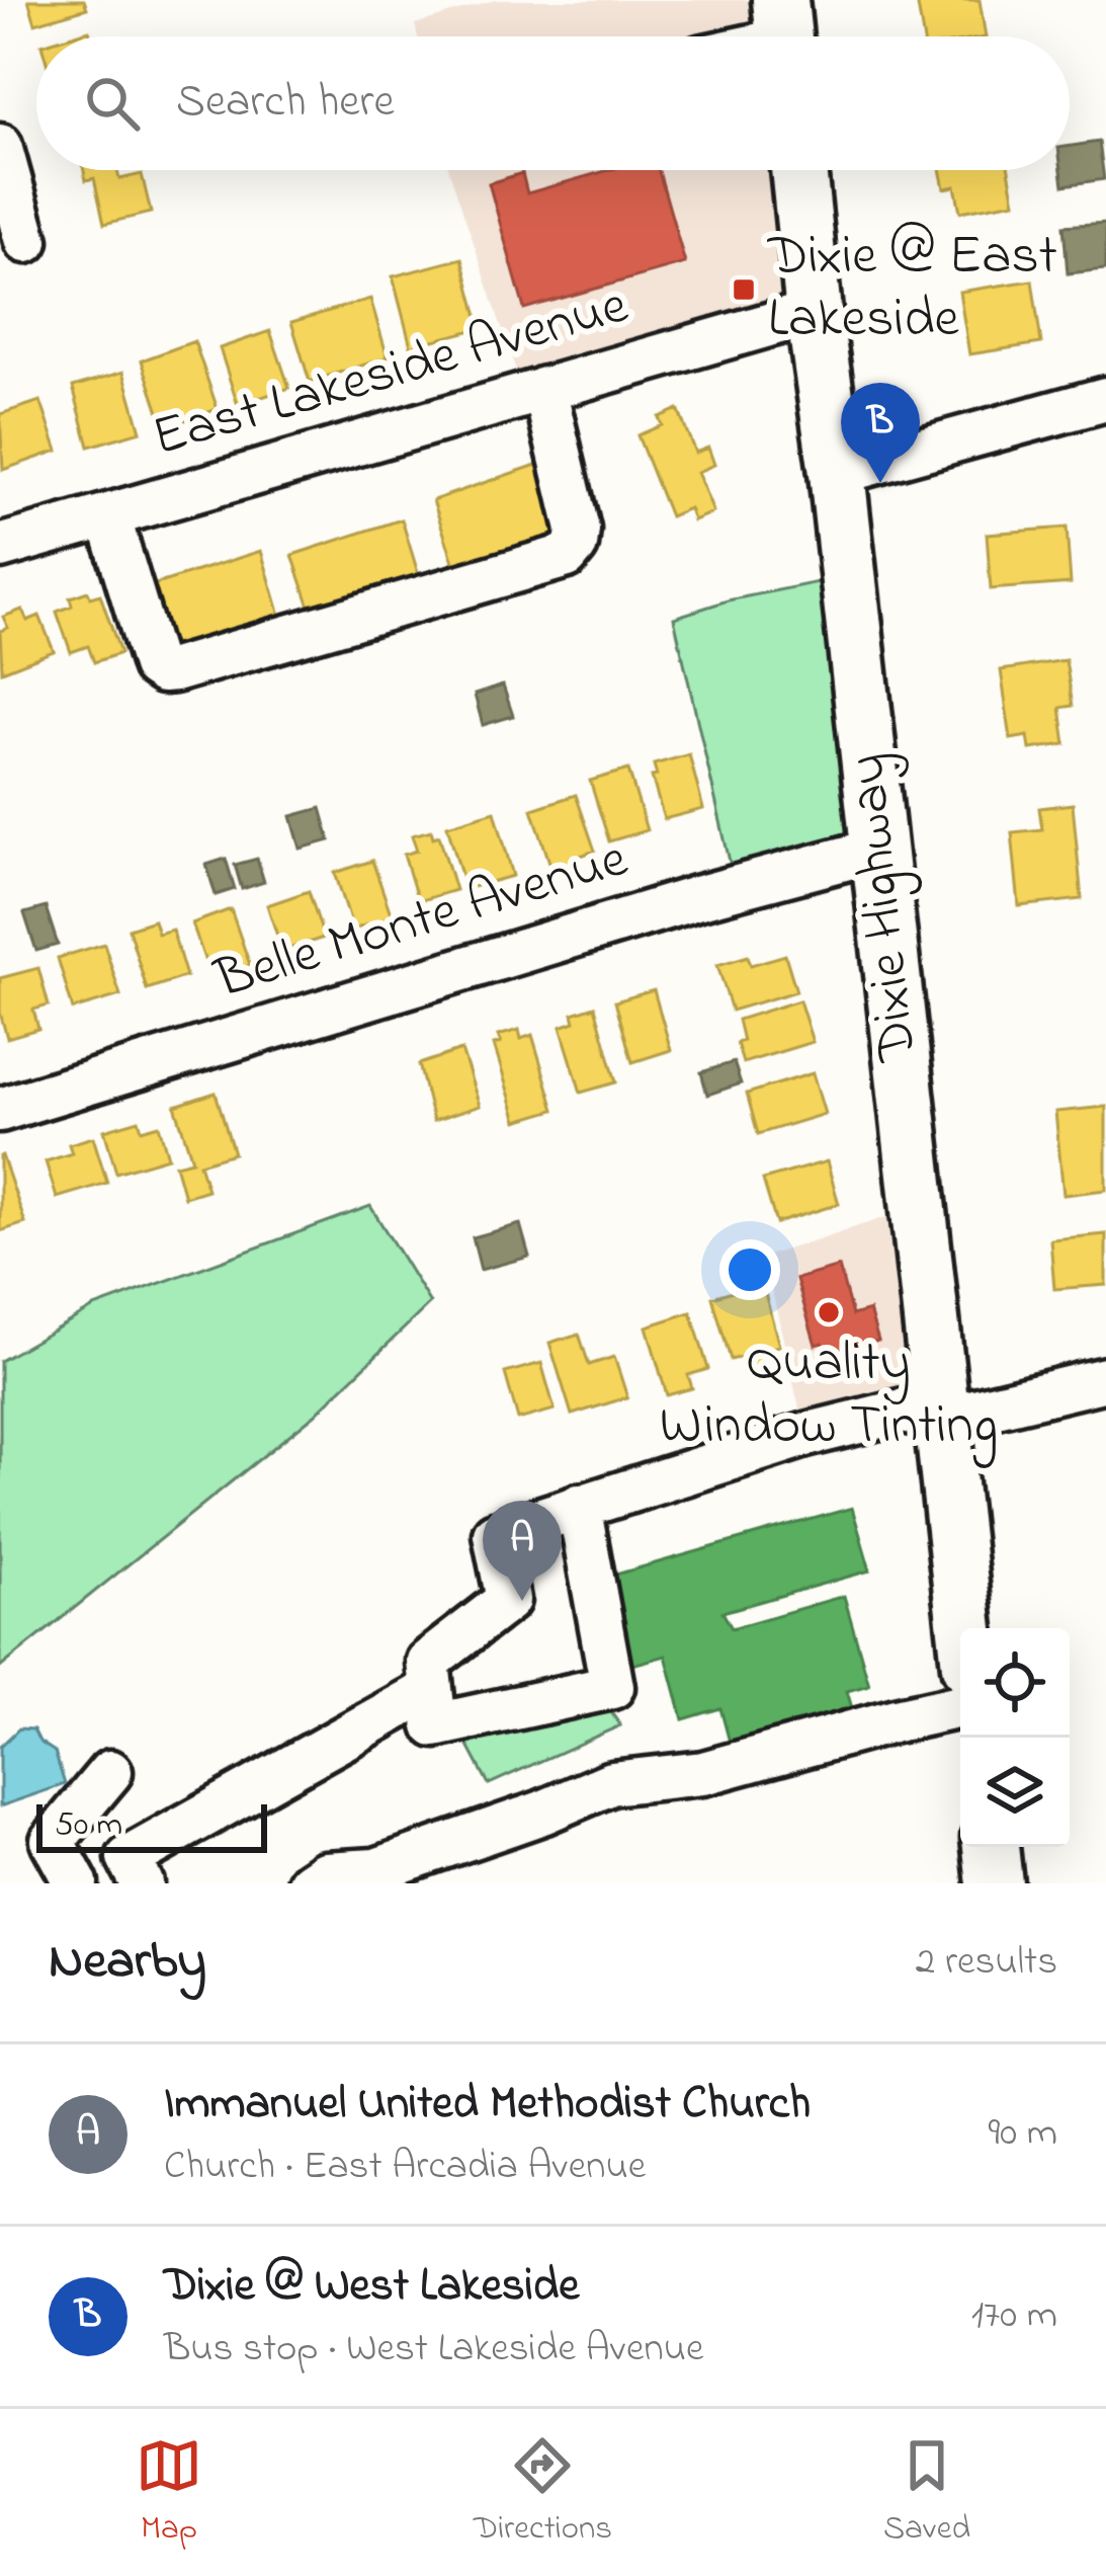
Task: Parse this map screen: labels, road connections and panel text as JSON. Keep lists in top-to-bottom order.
{
  "streets": {
    "main road": ["Dixie Highway"],
    "street": ["East Lakeside Avenue", "Belle Monte Avenue"]
  },
  "crossings": [
    ["East Lakeside Avenue", "Dixie Highway"],
    ["Dixie Highway", "Belle Monte Avenue"]
  ],
  "places": {
    "transit": ["Dixie @ East Lakeside"],
    "other": ["Quality Window Tinting"]
  },
  "scale_bar": "50 m",
  "page": {
    "search": "Search here",
    "pins": ["B", "A"],
    "scale": "50 m",
    "heading": ["Nearby", "2 results"],
    "list": [
      {
        "mark": "A",
        "name": "Immanuel United Methodist Church",
        "note": "Church · East Arcadia Avenue",
        "value": "90 m"
      },
      {
        "mark": "B",
        "name": "Dixie @ West Lakeside",
        "note": "Bus stop · West Lakeside Avenue",
        "value": "170 m"
      }
    ],
    "nav": ["Map", "Directions", "Saved"]
  }
}
